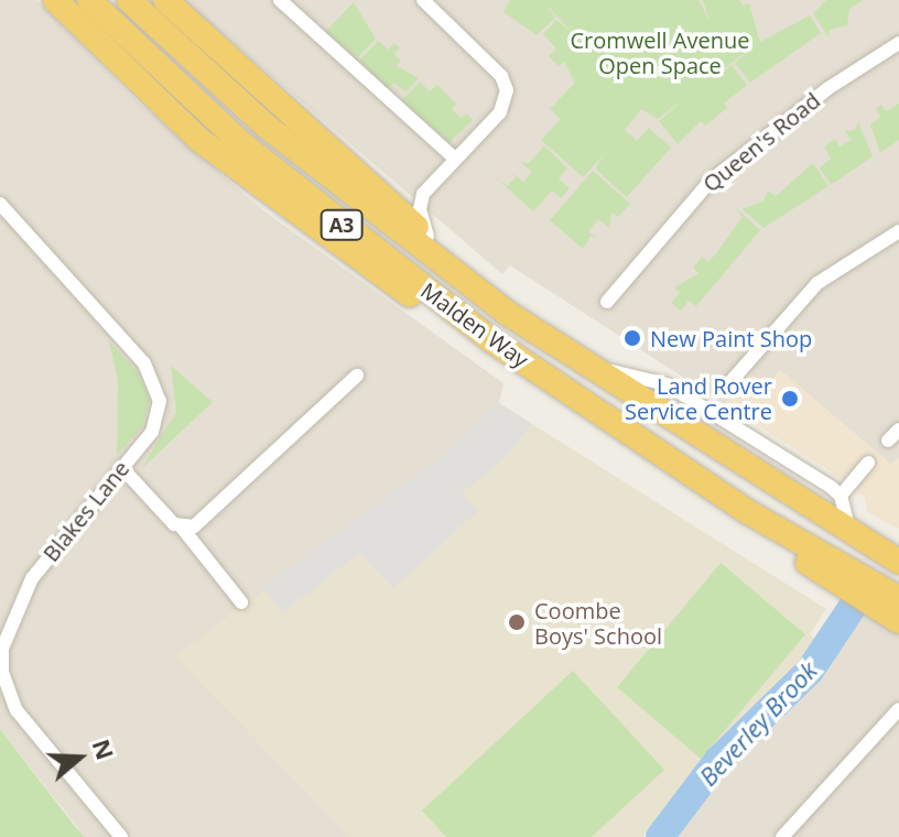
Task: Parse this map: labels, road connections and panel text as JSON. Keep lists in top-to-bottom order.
{
  "streets": {
    "highway": ["A3", "Malden Way"],
    "street": ["Queen's Road", "Blakes Lane"]
  },
  "crossings": [
    ["A3", "Malden Way"]
  ],
  "water": ["Beverley Brook"],
  "parks": ["Cromwell Avenue Open Space"],
  "places": ["New Paint Shop", "Land Rover Service Centre", "Coombe Boys' School"],
  "north": "right"
}
